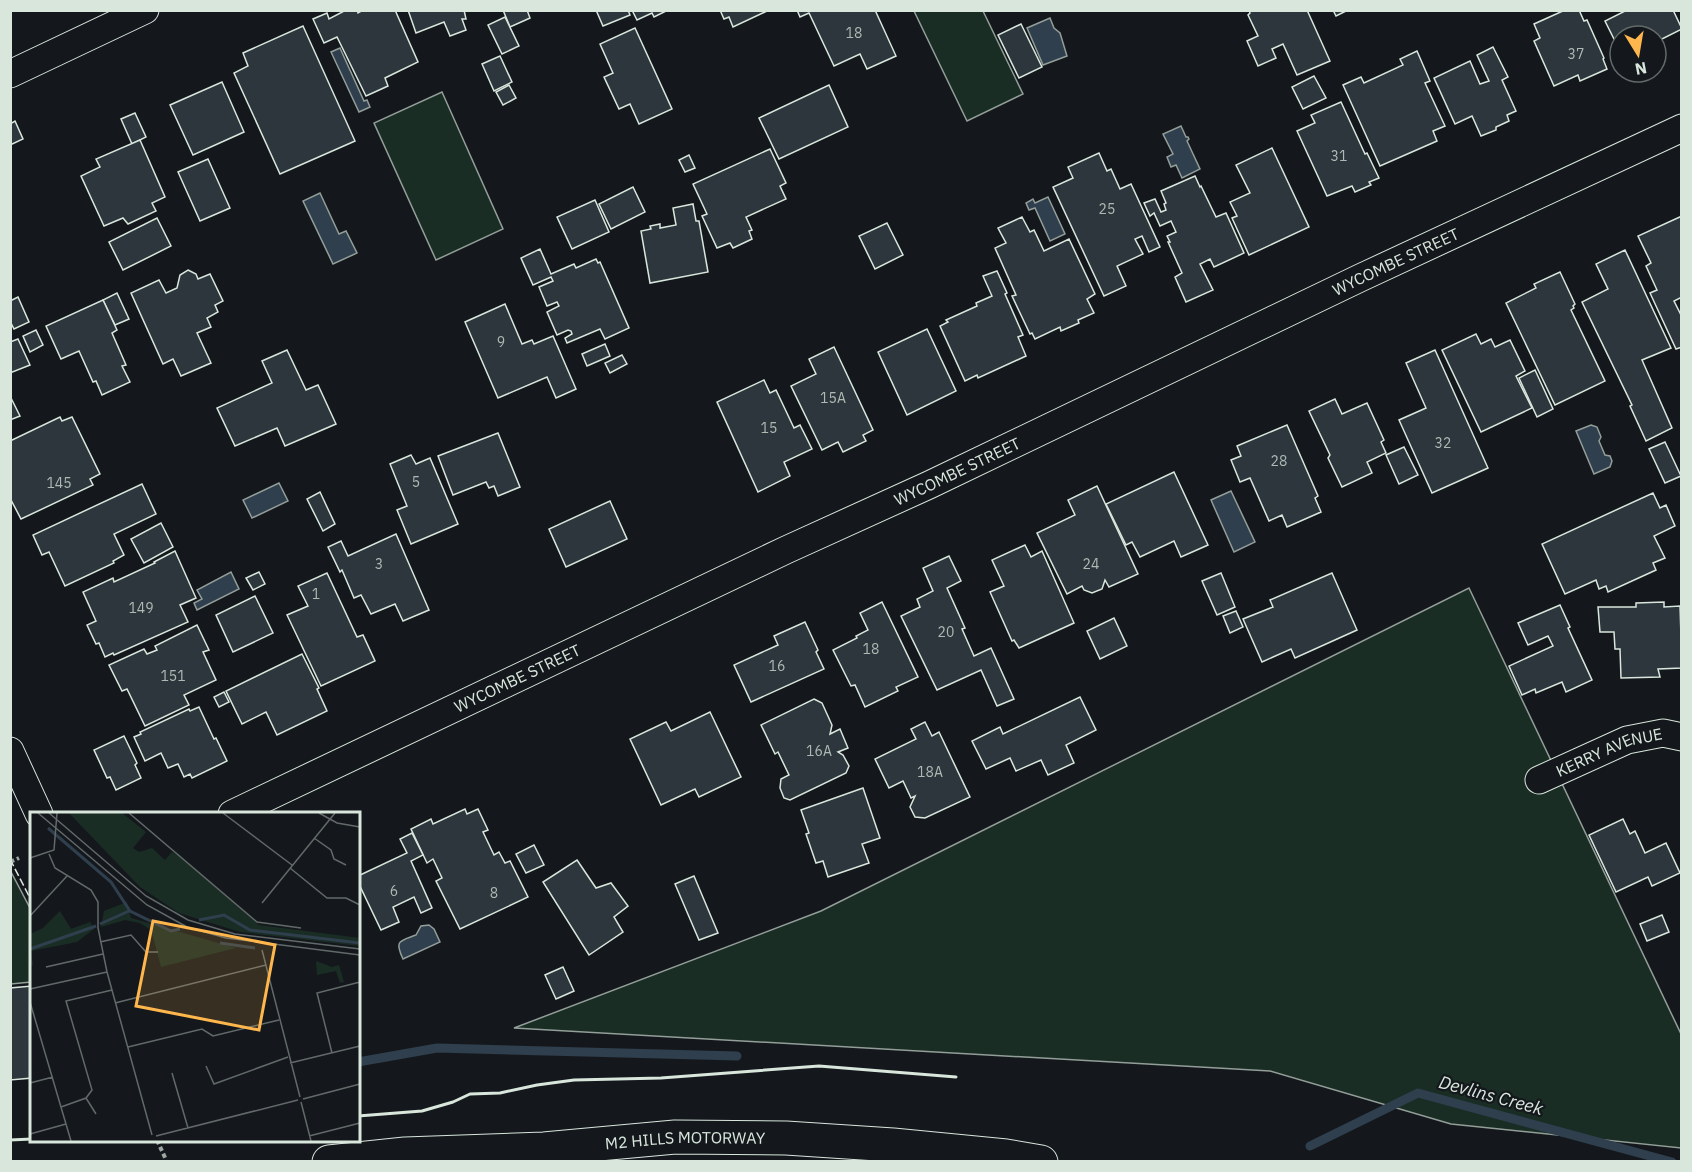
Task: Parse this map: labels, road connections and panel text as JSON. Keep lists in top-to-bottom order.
{
  "streets": {
    "highway": ["M2 HILLS MOTORWAY"],
    "street": ["WYCOMBE STREET", "KERRY AVENUE"]
  },
  "water": ["Devlins Creek"],
  "house_numbers": [
    "18",
    "37",
    "31",
    "25",
    "9",
    "15A",
    "15",
    "32",
    "28",
    "5",
    "145",
    "3",
    "24",
    "1",
    "149",
    "20",
    "18",
    "16",
    "151",
    "16A",
    "18A",
    "6",
    "8"
  ],
  "north": "bottom"
}
